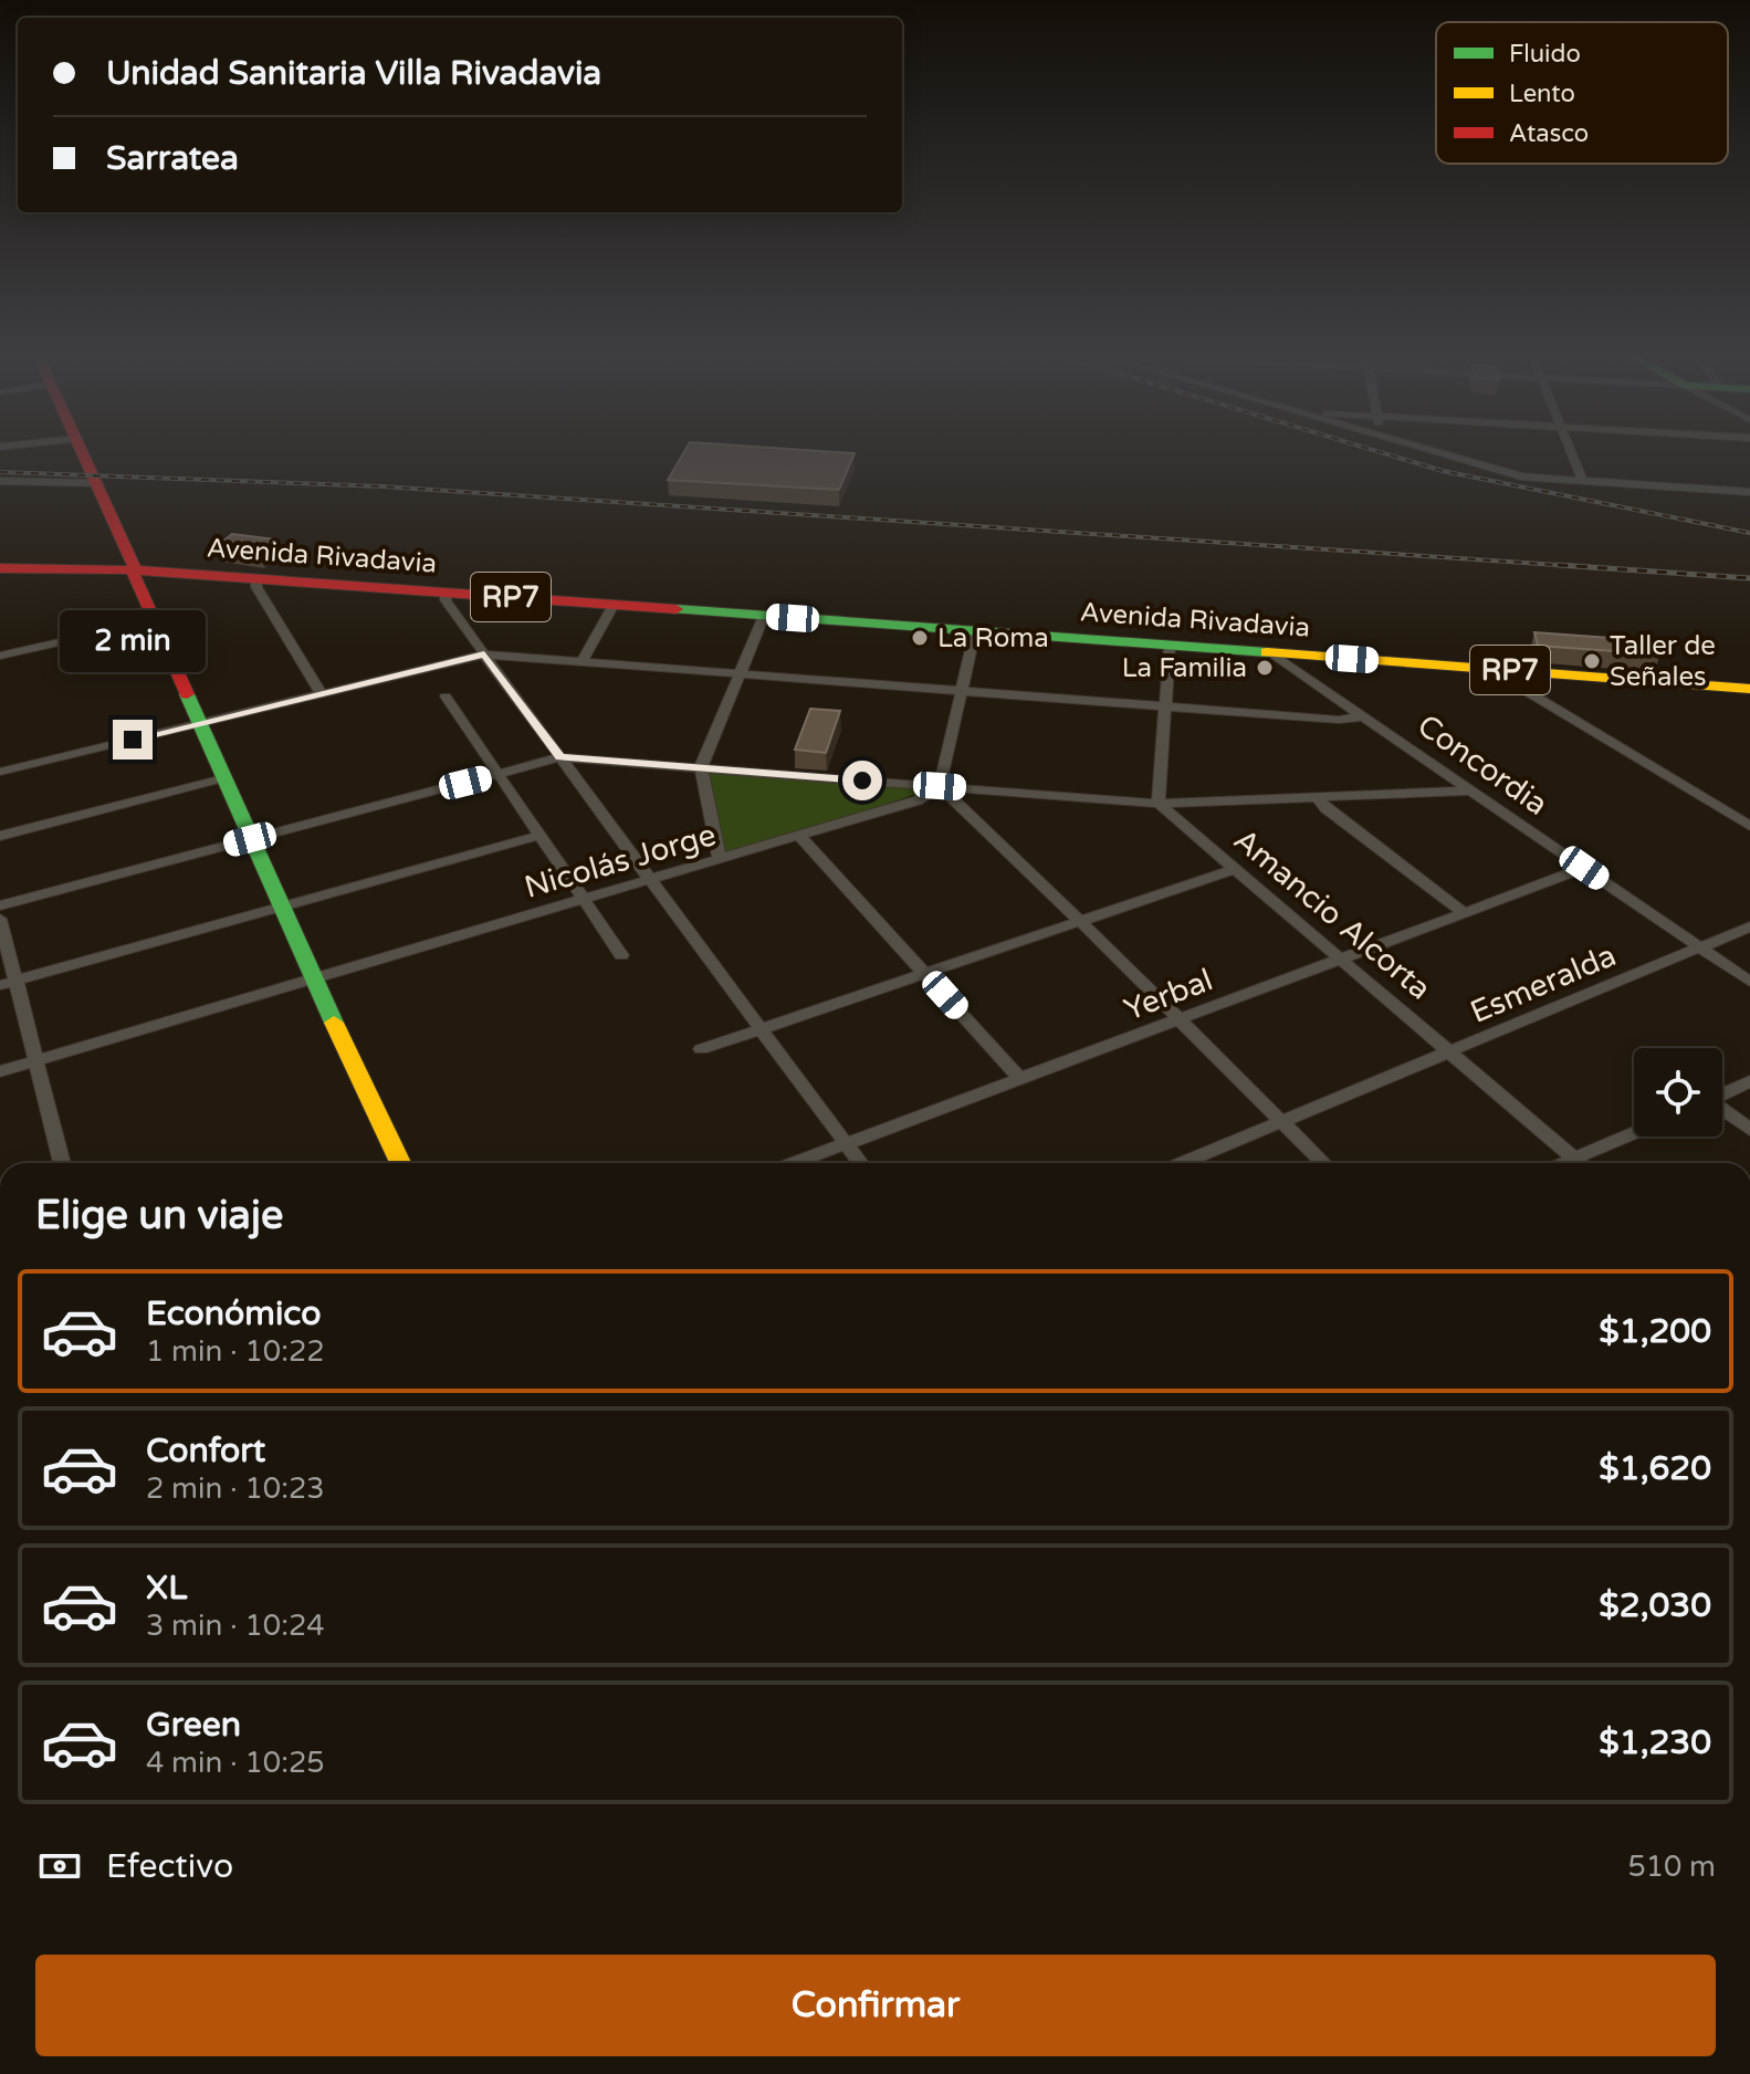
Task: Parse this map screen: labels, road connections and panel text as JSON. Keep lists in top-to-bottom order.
{
  "streets": {
    "street": [
      "Avenida Rivadavia",
      "RP7",
      "Concordia",
      "Nicolás Jorge",
      "Amancio Alcorta",
      "Esmeralda",
      "Yerbal"
    ]
  },
  "crossings": [
    ["Avenida Rivadavia", "Concordia"],
    ["Concordia", "Esmeralda"],
    ["Concordia", "Yerbal"],
    ["Amancio Alcorta", "Esmeralda"],
    ["Amancio Alcorta", "Yerbal"]
  ],
  "places": ["La Roma", "Taller de Señales", "La Familia"],
  "legend": ["Fluido", "Lento", "Atasco"],
  "page": {
    "banner": ["Unidad Sanitaria Villa Rivadavia", "Sarratea"],
    "bubble": "2 min",
    "heading": "Elige un viaje",
    "list": [
      {
        "name": "Económico",
        "note": "1 min · 10:22",
        "value": "$1,200"
      },
      {
        "name": "Confort",
        "note": "2 min · 10:23",
        "value": "$1,620"
      },
      {
        "name": "XL",
        "note": "3 min · 10:24",
        "value": "$2,030"
      },
      {
        "name": "Green",
        "note": "4 min · 10:25",
        "value": "$1,230"
      }
    ],
    "pay": ["Efectivo", "510 m"],
    "buttons": "Confirmar"
  }
}
